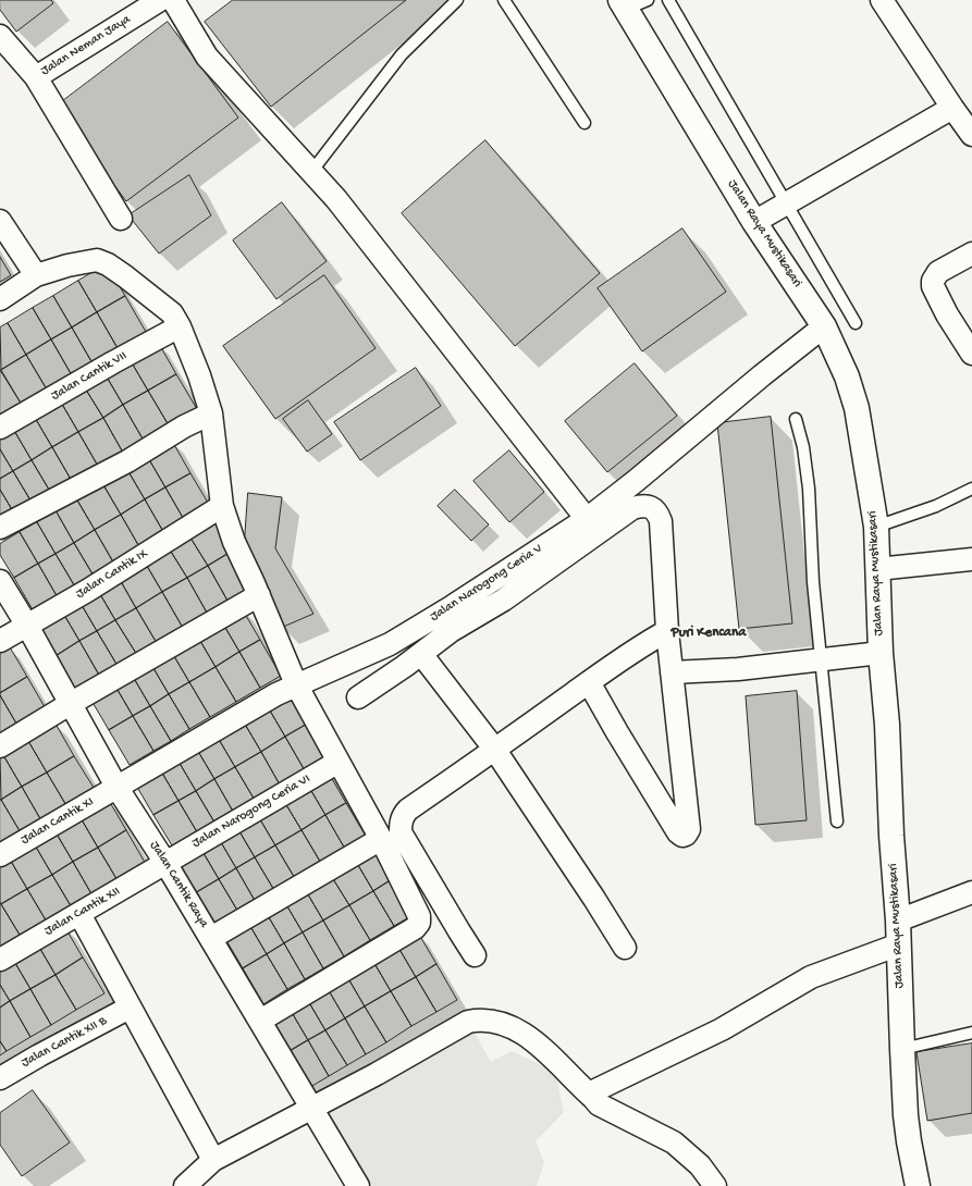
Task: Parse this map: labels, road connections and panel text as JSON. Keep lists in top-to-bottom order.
{
  "streets": {
    "main road": ["Jalan Raya Mustikasari"],
    "street": [
      "Jalan Neman Jaya",
      "Jalan Cantik VII",
      "Jalan Cantik IX",
      "Jalan Narogong Ceria V",
      "Jalan Narogong Ceria VI",
      "Jalan Cantik XI",
      "Jalan Cantik Raya",
      "Jalan Cantik XII",
      "Jalan Cantik XII B"
    ]
  },
  "crossings": [
    ["Jalan Raya Mustikasari", "Jalan Narogong Ceria V"],
    ["Jalan Cantik IX", "Jalan Cantik Raya"],
    ["Jalan Narogong Ceria V", "Jalan Cantik XI"],
    ["Jalan Narogong Ceria V", "Jalan Cantik Raya"],
    ["Jalan Narogong Ceria VI", "Jalan Cantik Raya"],
    ["Jalan Narogong Ceria VI", "Jalan Cantik XII"],
    ["Jalan Cantik XI", "Jalan Cantik Raya"],
    ["Jalan Cantik Raya", "Jalan Cantik XII"]
  ],
  "districts": ["Puri Kencana"]
}
